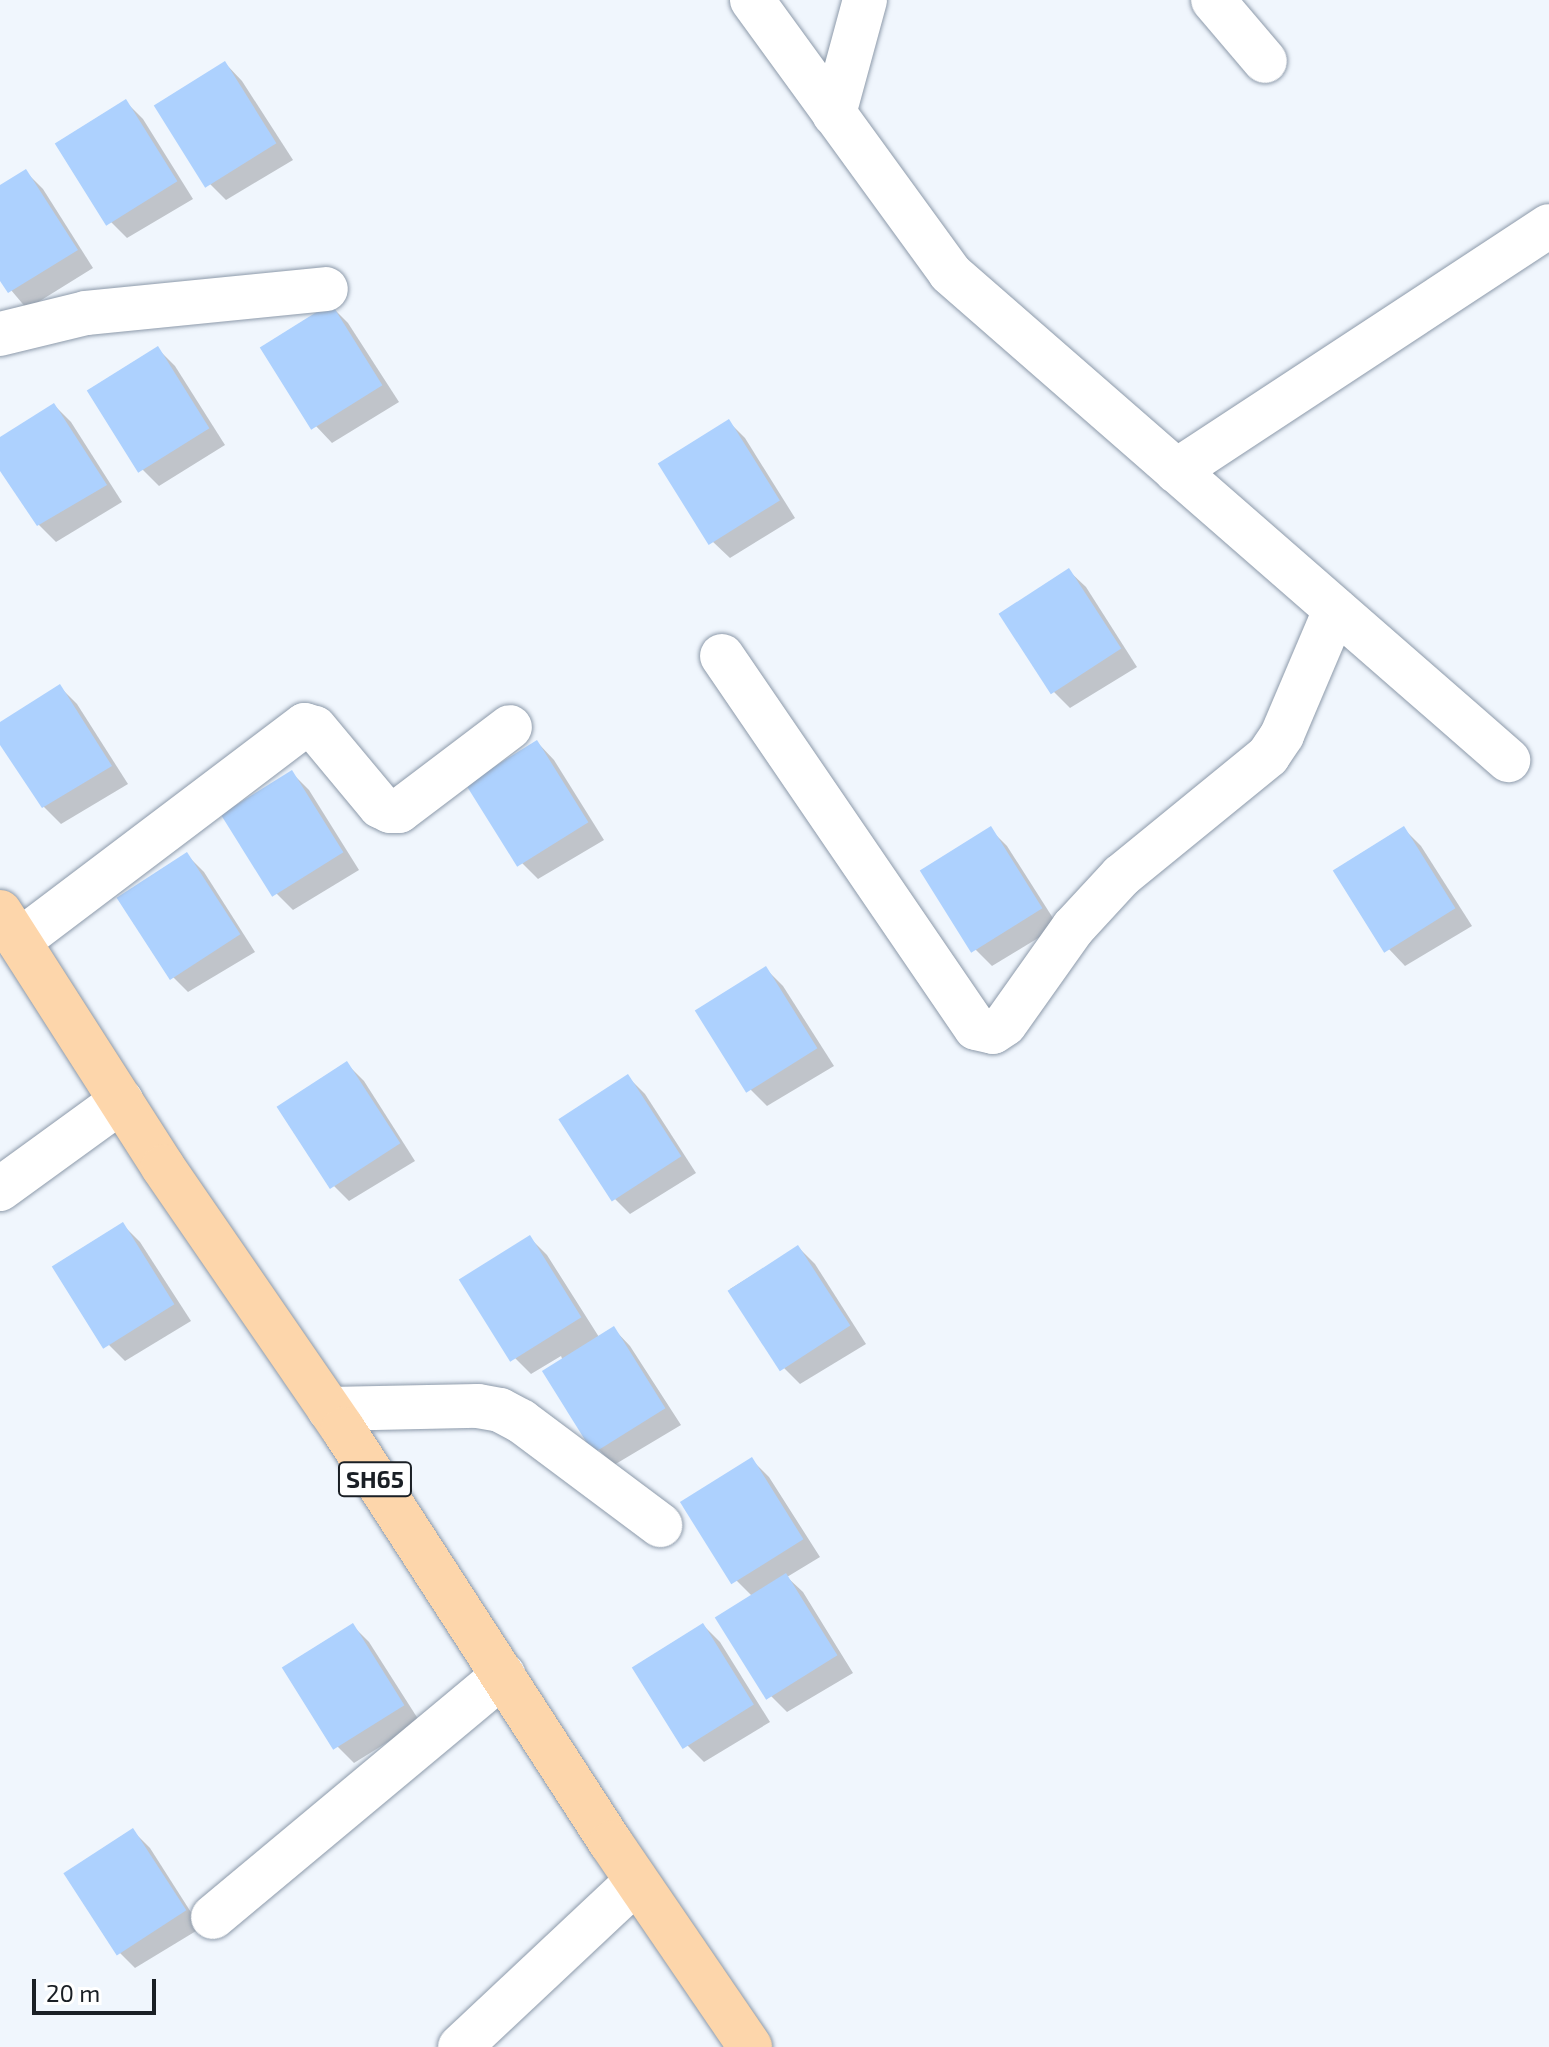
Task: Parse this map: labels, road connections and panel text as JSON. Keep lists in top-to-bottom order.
{
  "streets": {
    "main road": ["SH65"]
  },
  "scale_bar": "20 m"
}
